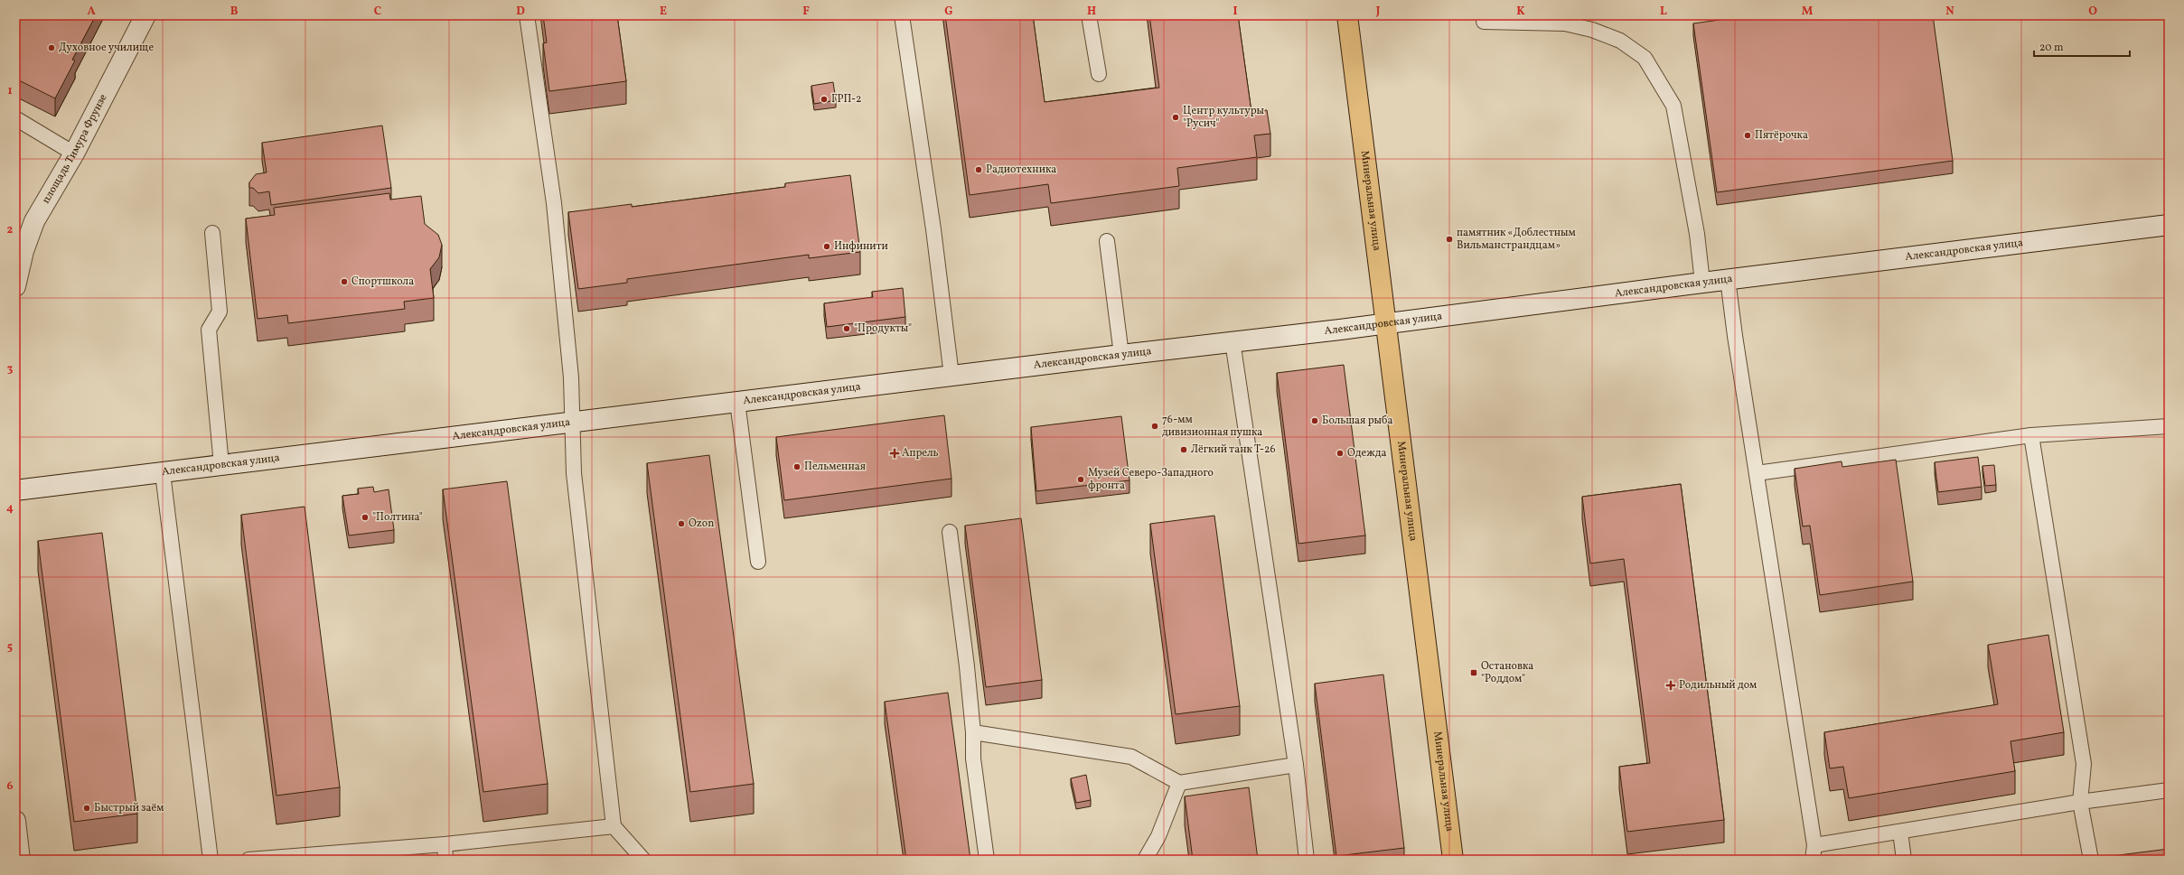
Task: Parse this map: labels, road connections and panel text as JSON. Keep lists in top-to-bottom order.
{
  "streets": {
    "main road": ["Минеральная улица"],
    "street": ["площадь Тимура Фрунзе", "Александровская улица"]
  },
  "crossings": [
    ["Минеральная улица", "Александровская улица"]
  ],
  "places": {
    "other": [
      "Духовное училище",
      "ГРП-2",
      "Центр культуры \"Русич\"",
      "Пятёрочка",
      "Радиотехника",
      "памятник «Доблестным Вильманстрандцам»",
      "Инфинити",
      "Спортшкола",
      "\"Продукты\"",
      "Большая рыба",
      "76-мм дивизионная пушка",
      "Лёгкий танк Т-26",
      "Одежда",
      "Пельменная",
      "Музей Северо-Западного фронта",
      "\"Полтина\"",
      "Ozon",
      "Быстрый заём"
    ],
    "health": ["Апрель", "Родильный дом"],
    "transit": ["Остановка \"Роддом\""]
  },
  "scale_bar": "20 m",
  "grid": {
    "columns": [
      "A",
      "B",
      "C",
      "D",
      "E",
      "F",
      "G",
      "H",
      "I",
      "J",
      "K",
      "L",
      "M",
      "N",
      "O"
    ],
    "rows": [
      "1",
      "2",
      "3",
      "4",
      "5",
      "6"
    ]
  }
}
